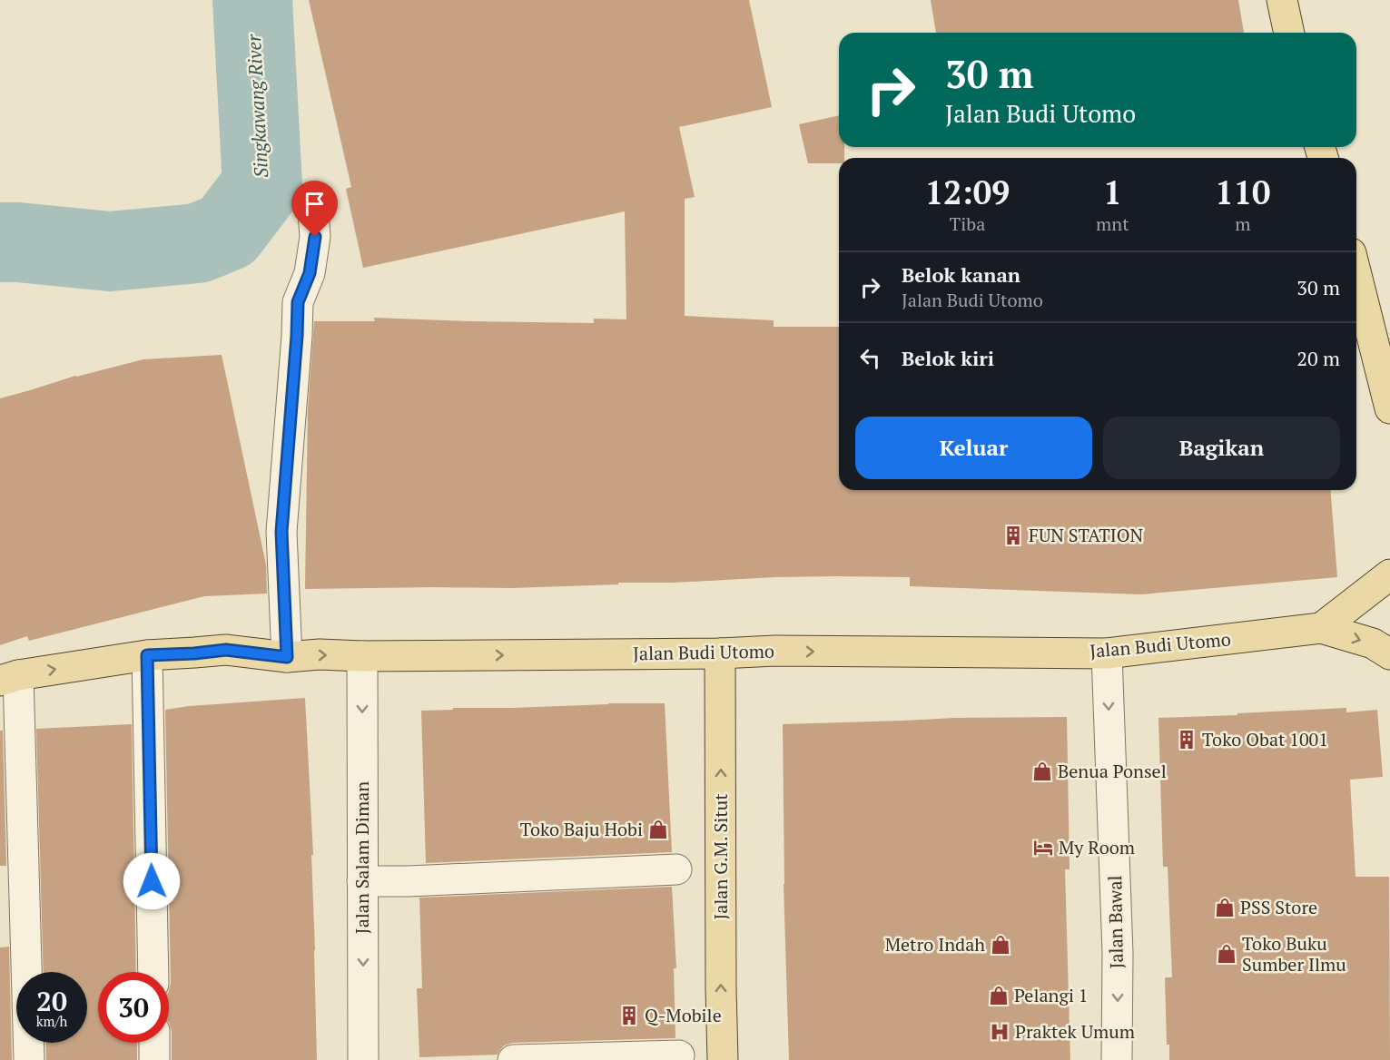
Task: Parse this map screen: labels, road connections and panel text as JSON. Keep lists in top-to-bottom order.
{
  "streets": {
    "main road": ["Jalan Budi Utomo", "Jalan G.M. Situt"],
    "street": ["Jalan Salam Diman", "Jalan Bawal"]
  },
  "crossings": [
    ["Jalan Budi Utomo", "Jalan G.M. Situt"],
    ["Jalan Budi Utomo", "Jalan Salam Diman"],
    ["Jalan Budi Utomo", "Jalan Bawal"]
  ],
  "one_way": ["Jalan Budi Utomo", "Jalan G.M. Situt", "Jalan Bawal"],
  "water": ["Singkawang River"],
  "places": {
    "building": ["FUN STATION", "Toko Obat 1001", "Q-Mobile"],
    "shop": [
      "Benua Ponsel",
      "Toko Baju Hobi",
      "PSS Store",
      "Metro Indah",
      "Toko Buku Sumber Ilmu",
      "Pelangi 1"
    ],
    "hotel": ["My Room"],
    "hospital": ["Praktek Umum"]
  },
  "page": {
    "turn": ["30 m", "Jalan Budi Utomo"],
    "eta": [
      "12:09",
      "Tiba",
      "1",
      "mnt",
      "110",
      "m"
    ],
    "list": [
      {
        "name": "Belok kanan",
        "note": "Jalan Budi Utomo",
        "value": "30 m"
      },
      {
        "name": "Belok kiri",
        "value": "20 m"
      }
    ],
    "buttons": ["Keluar", "Bagikan"],
    "speed": "20 km/h",
    "limit": "30"
  }
}
